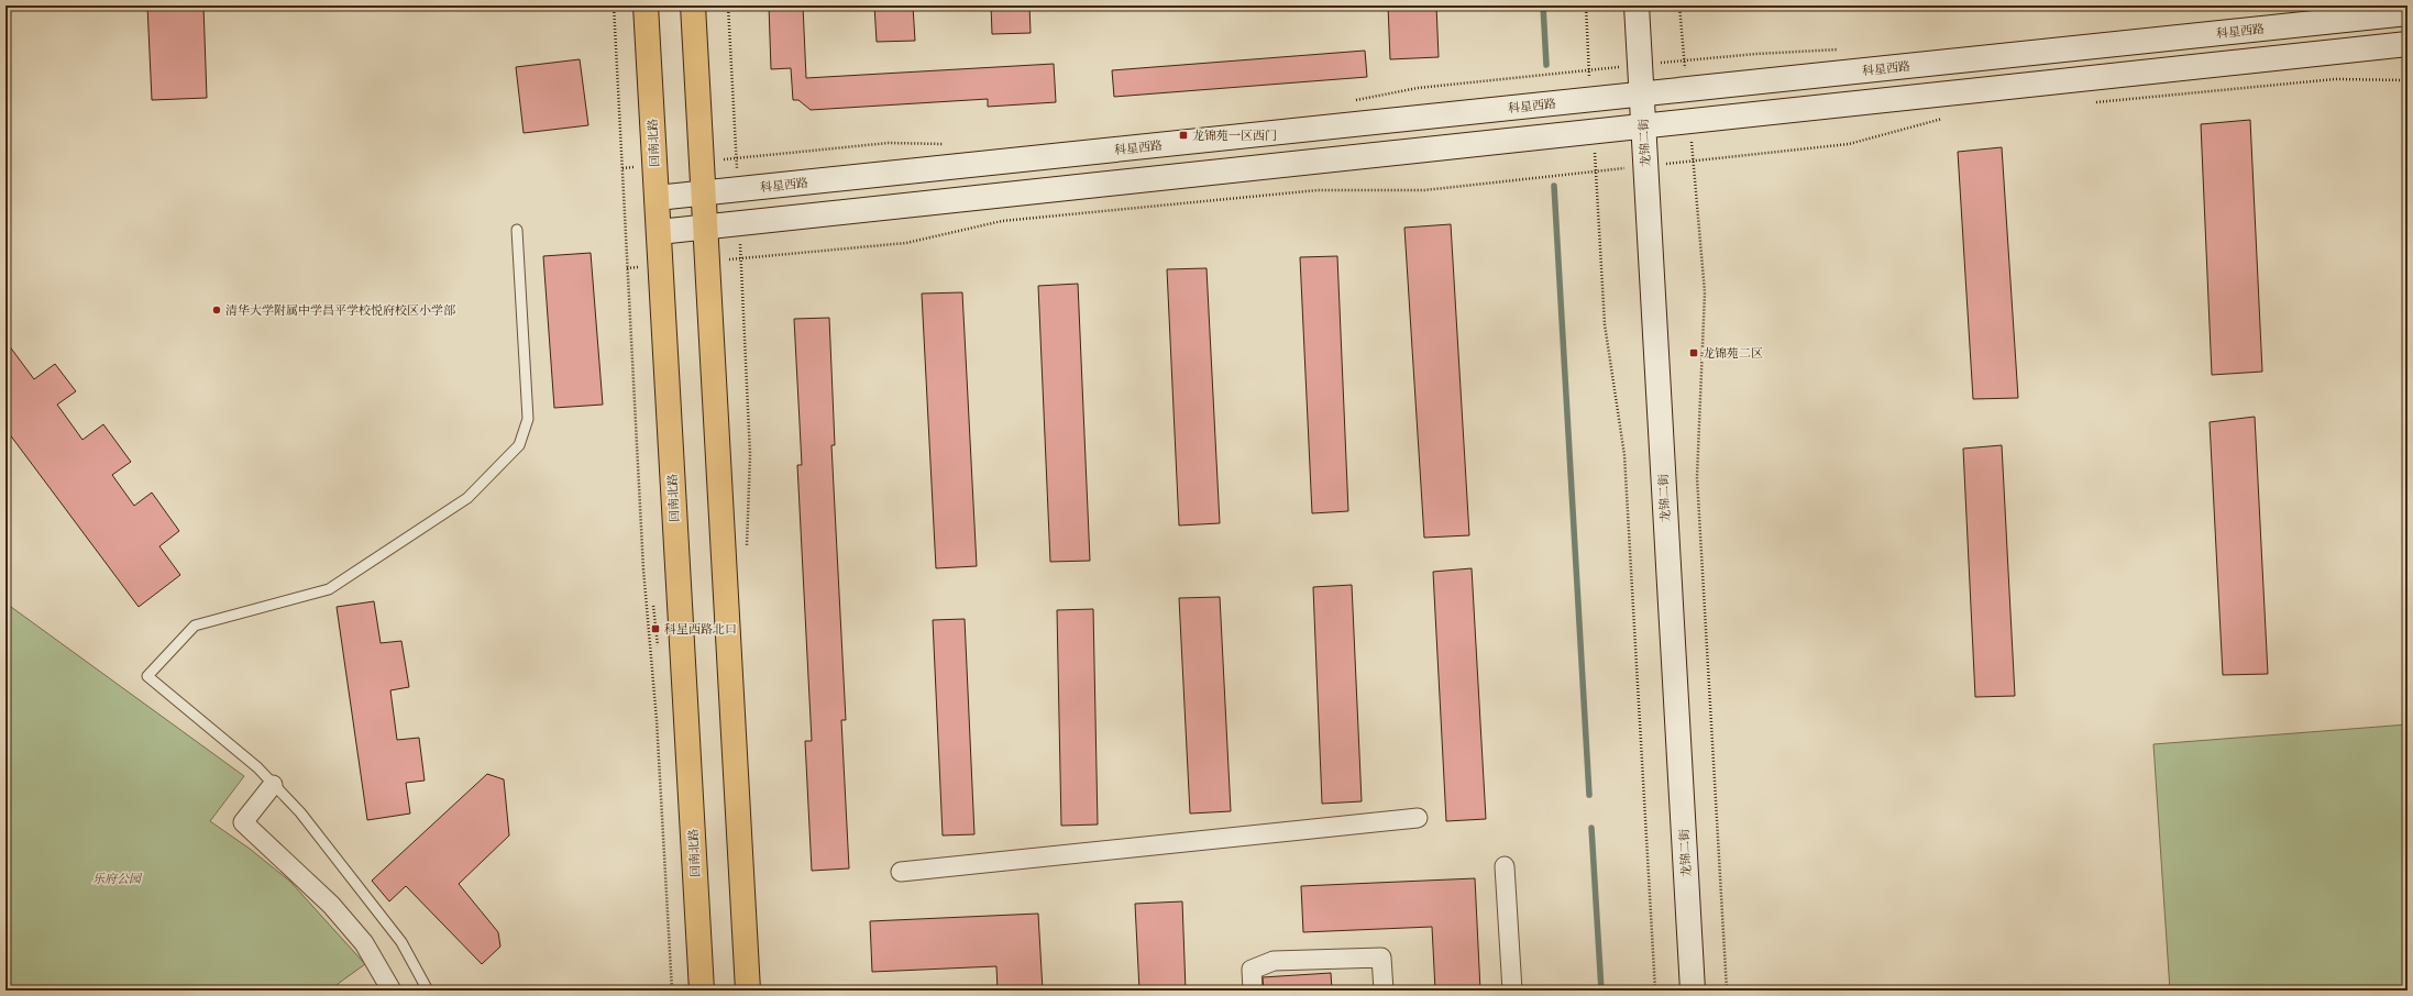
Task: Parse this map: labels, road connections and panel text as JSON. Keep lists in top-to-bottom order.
{
  "streets": {
    "main road": ["回南北路"],
    "street": ["科星西路", "龙锦二街"]
  },
  "crossings": [
    ["科星西路", "回南北路"],
    ["科星西路", "龙锦二街"]
  ],
  "parks": ["乐府公园"],
  "places": {
    "transit": ["龙锦苑一区西门", "龙锦苑二区", "科星西路北口"],
    "other": ["清华大学附属中学昌平学校悦府校区小学部"]
  }
}
